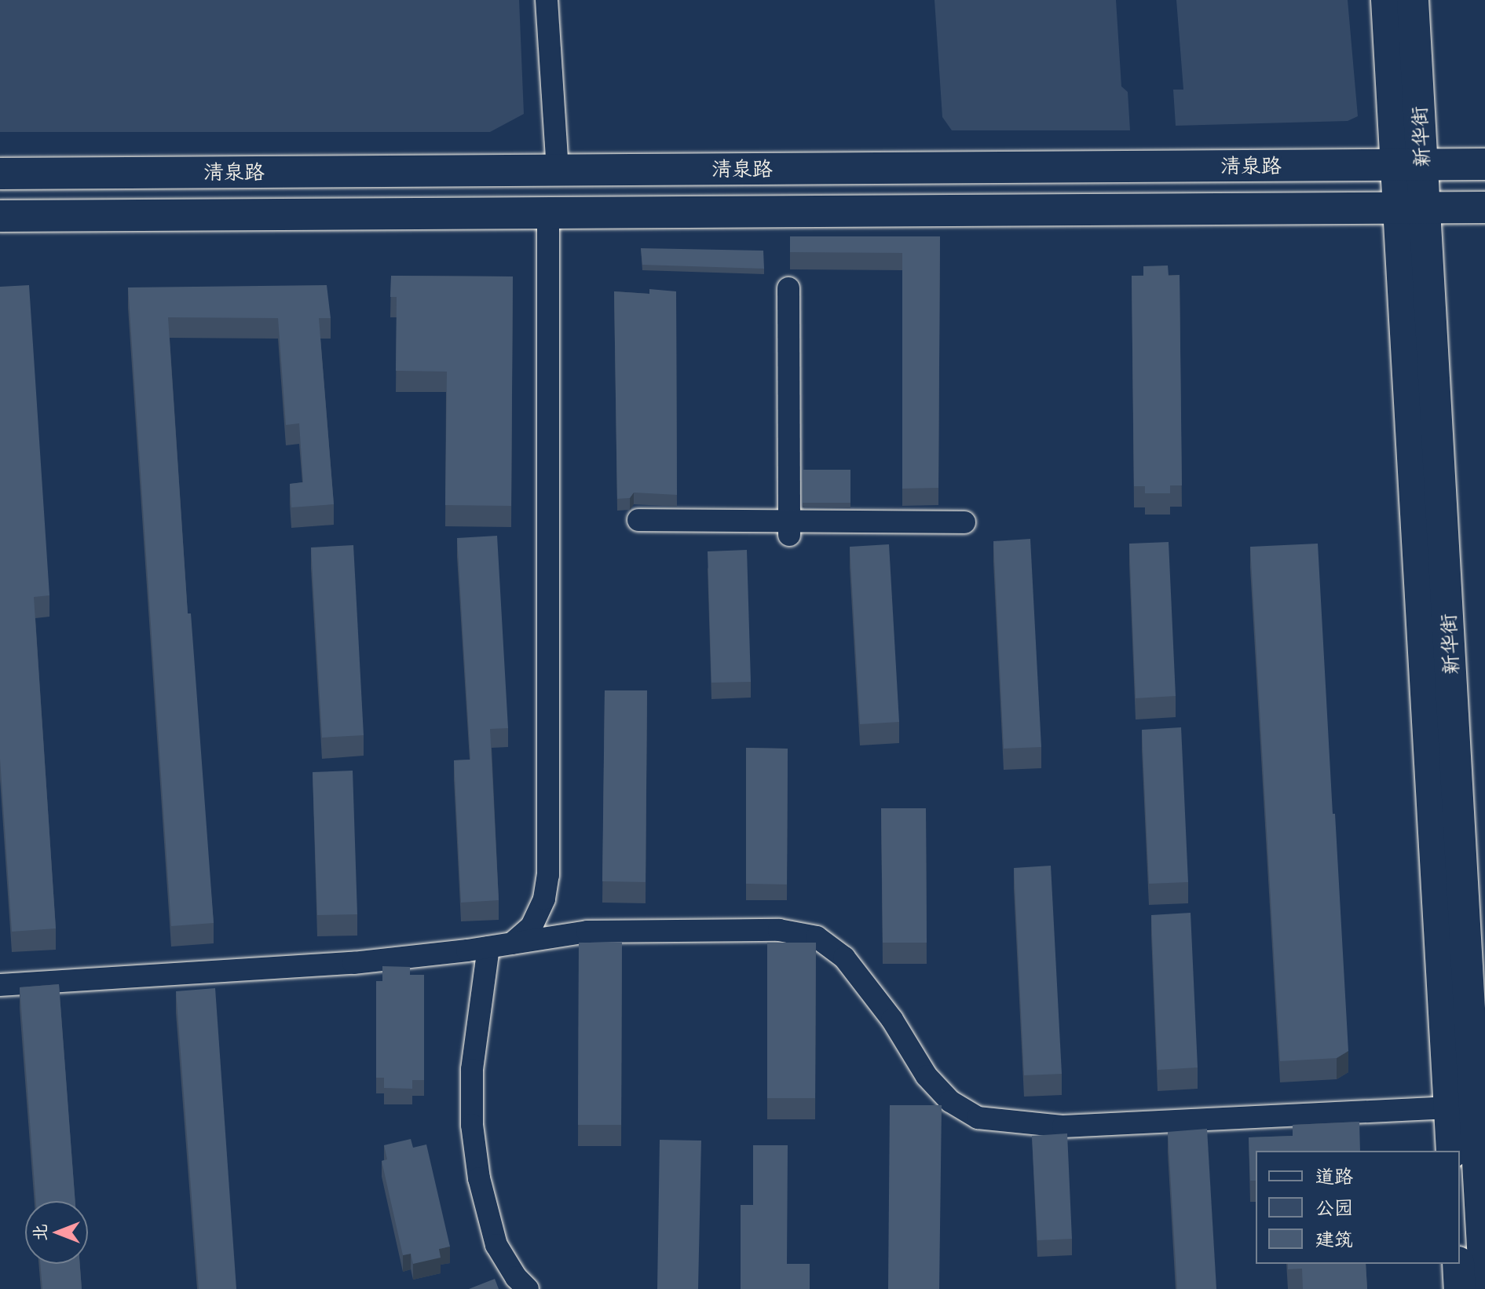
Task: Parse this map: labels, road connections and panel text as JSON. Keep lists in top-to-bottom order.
{
  "streets": {
    "street": ["新华街", "清泉路"]
  },
  "crossings": [
    ["新华街", "清泉路"]
  ],
  "legend": ["道路", "公园", "建筑"],
  "north": "left"
}
